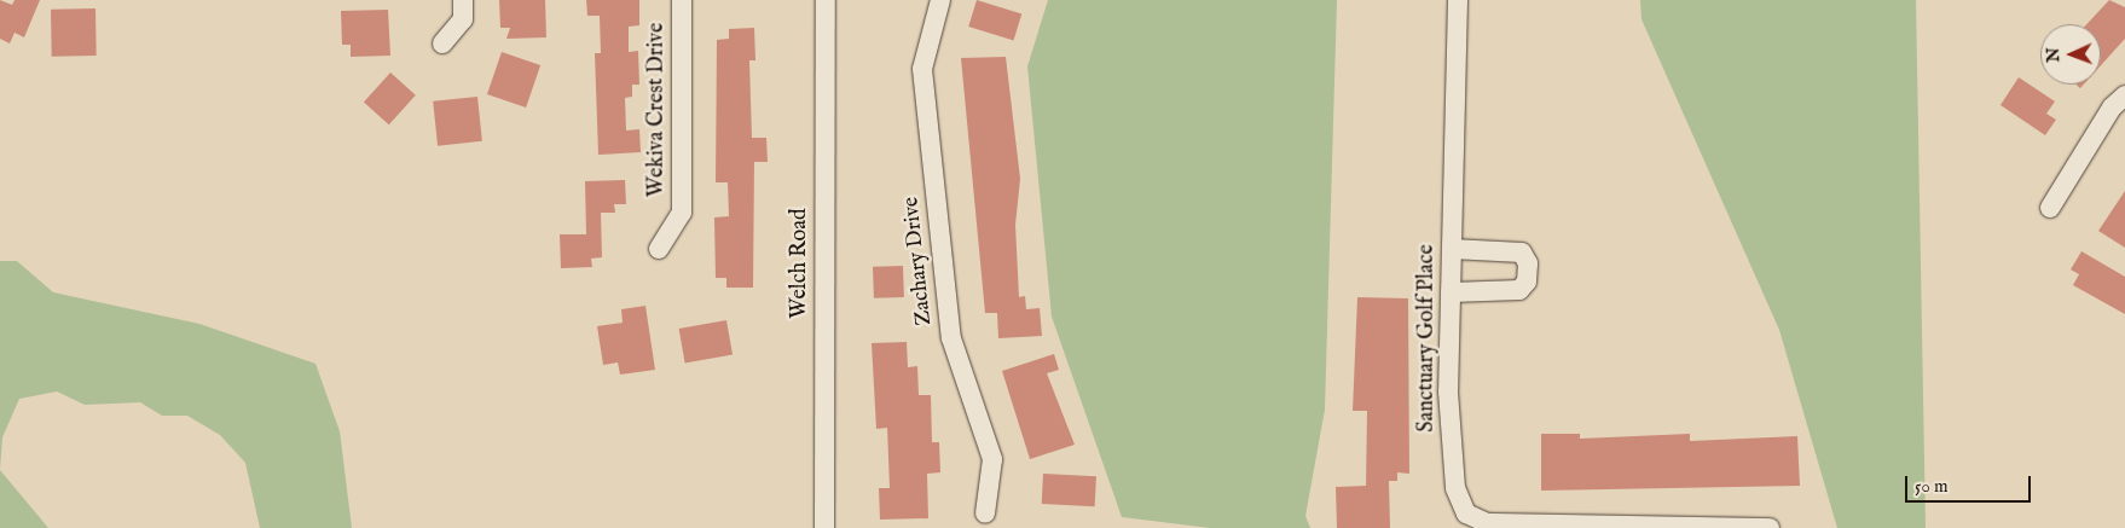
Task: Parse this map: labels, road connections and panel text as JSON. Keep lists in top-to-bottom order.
{
  "streets": {
    "street": [
      "Wekiva Crest Drive",
      "Zachary Drive",
      "Welch Road",
      "Sanctuary Golf Place"
    ]
  },
  "scale_bar": "50 m",
  "north": "left"
}
